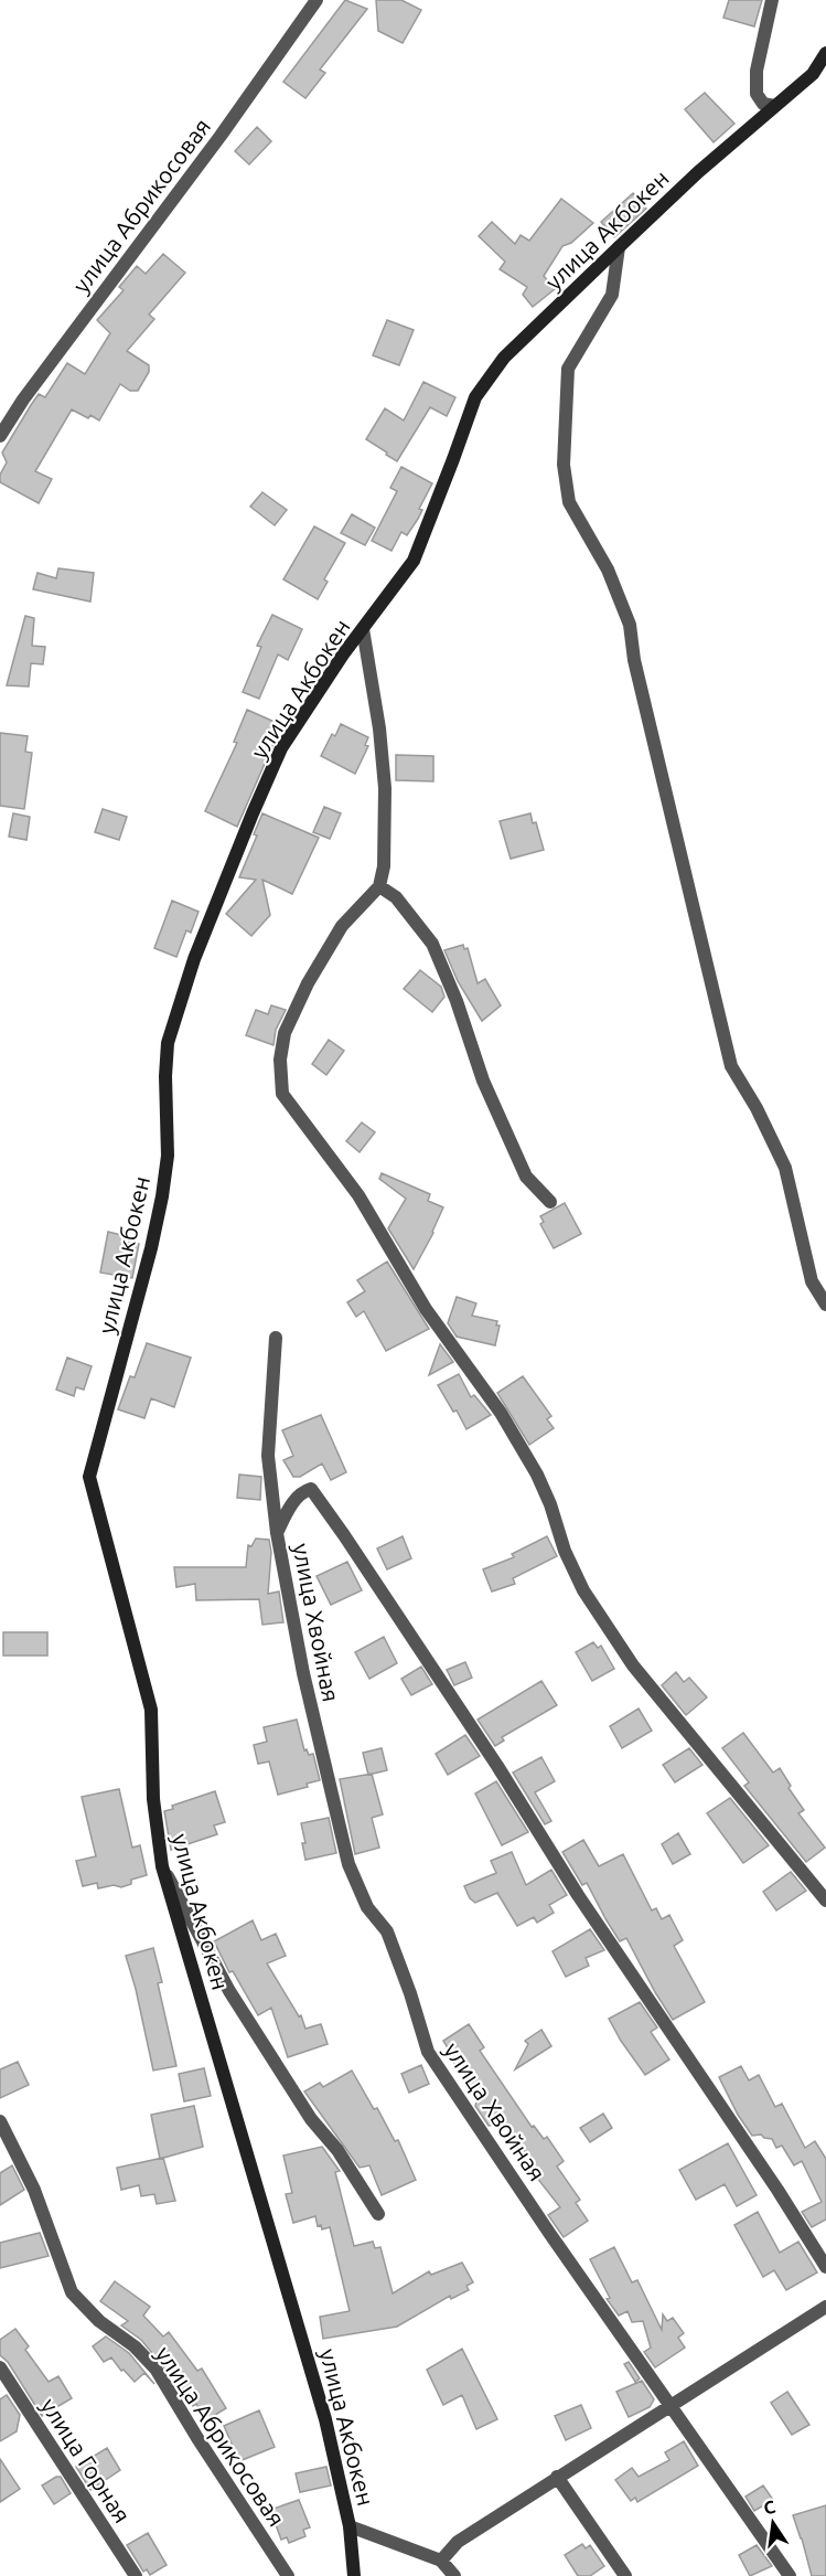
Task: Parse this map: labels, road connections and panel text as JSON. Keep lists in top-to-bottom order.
{
  "streets": {
    "street": [
      "улица Абрикосовая",
      "улица Акбокен",
      "улица Хвойная",
      "улица Горная"
    ]
  },
  "north": "top"
}
